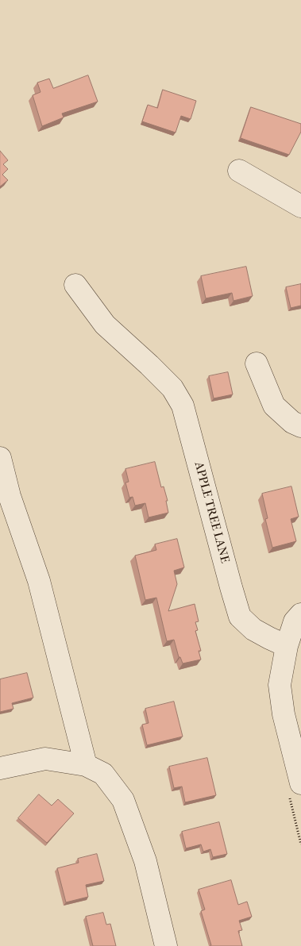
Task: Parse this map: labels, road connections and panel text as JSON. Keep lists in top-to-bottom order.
{
  "streets": {
    "street": ["APPLE TREE LANE"]
  }
}
